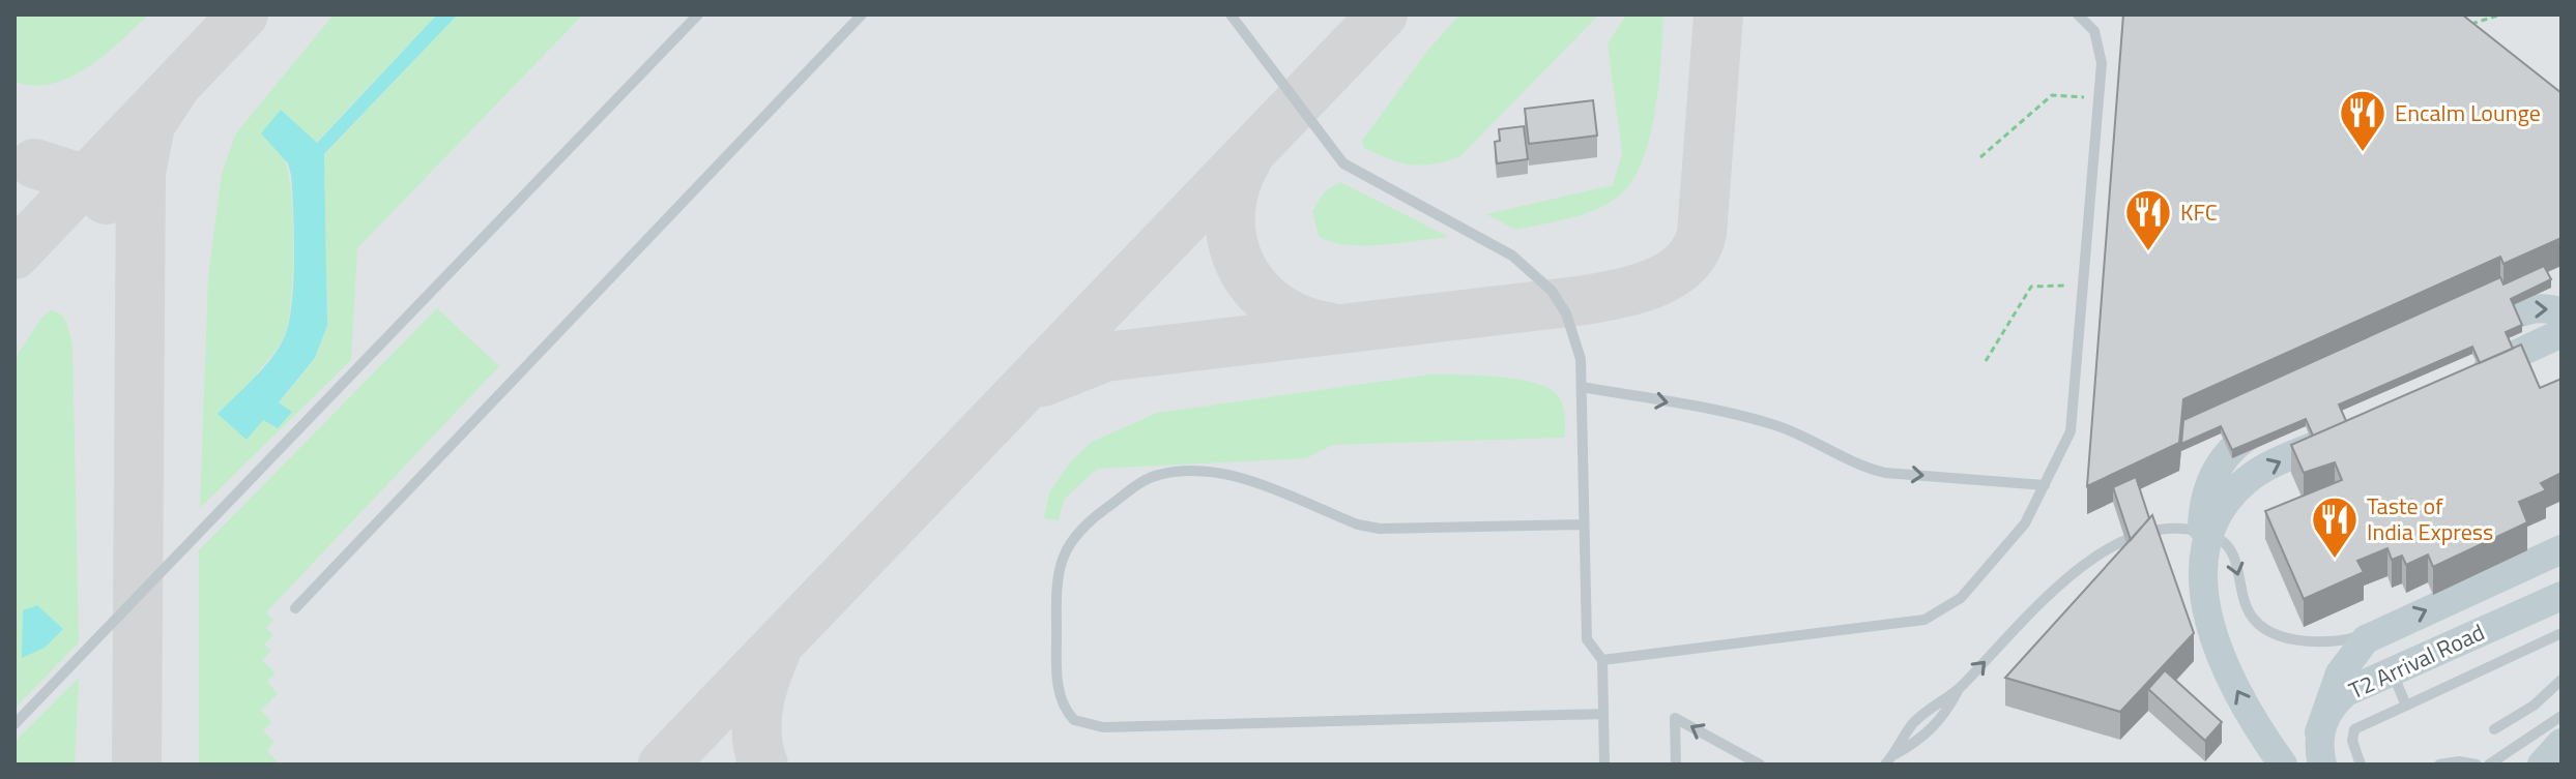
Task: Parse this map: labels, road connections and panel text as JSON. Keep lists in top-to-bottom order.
{
  "streets": {
    "main road": ["T2 Arrival Road"]
  },
  "places": {
    "restaurant": ["Encalm Lounge", "KFC", "Taste of India Express"]
  }
}
